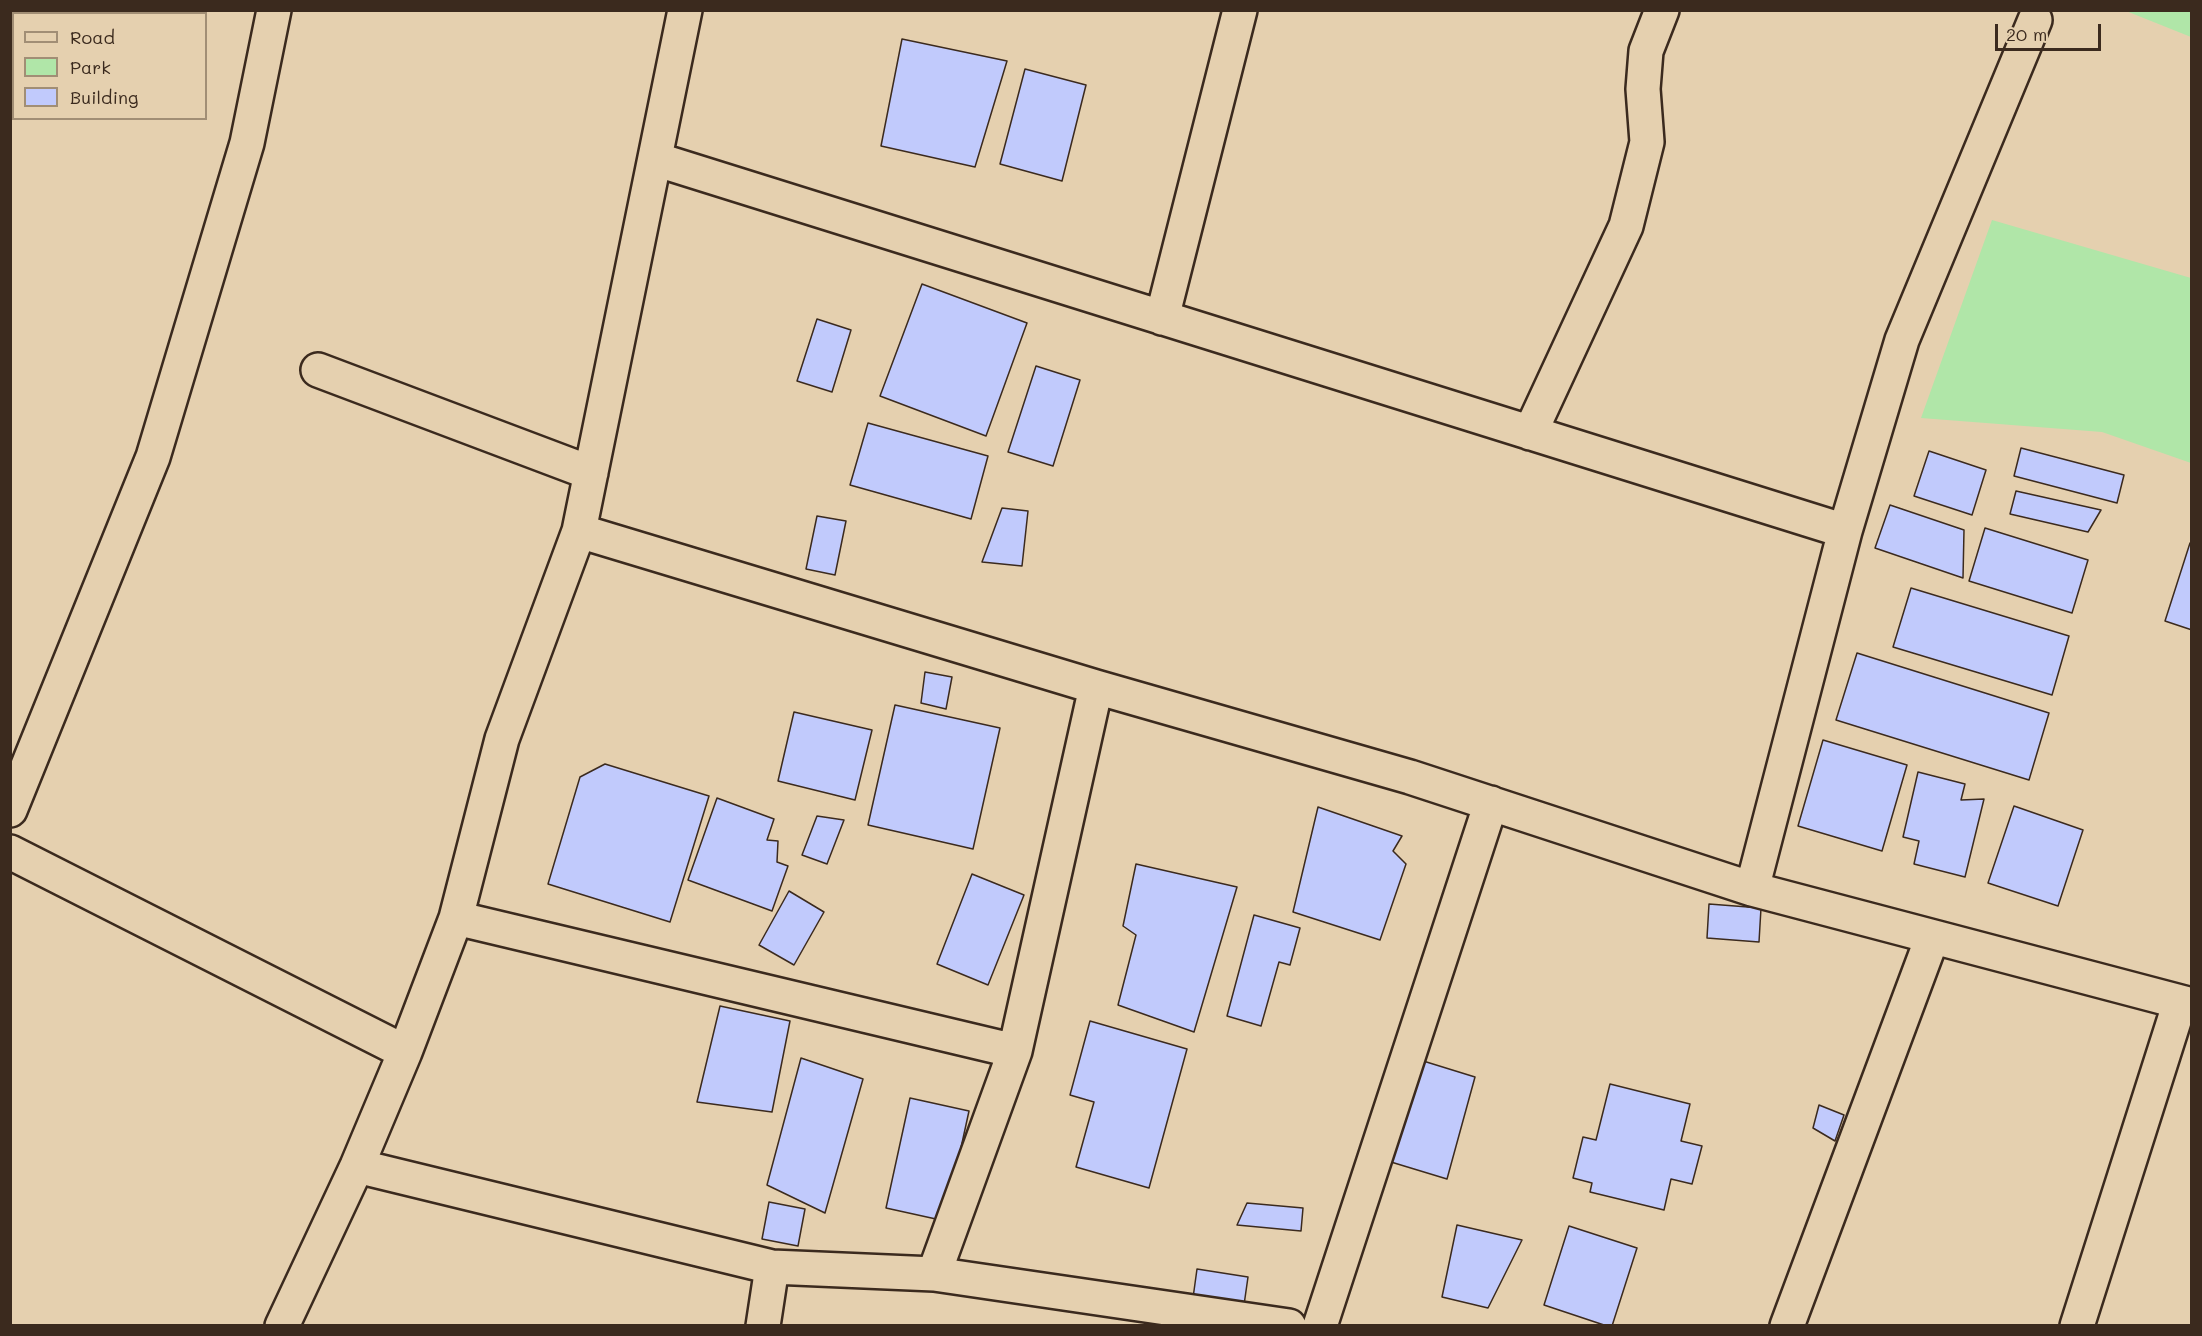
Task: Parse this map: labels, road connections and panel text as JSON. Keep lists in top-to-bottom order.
{
  "legend": ["Road", "Park", "Building"],
  "scale_bar": "20 m"
}
